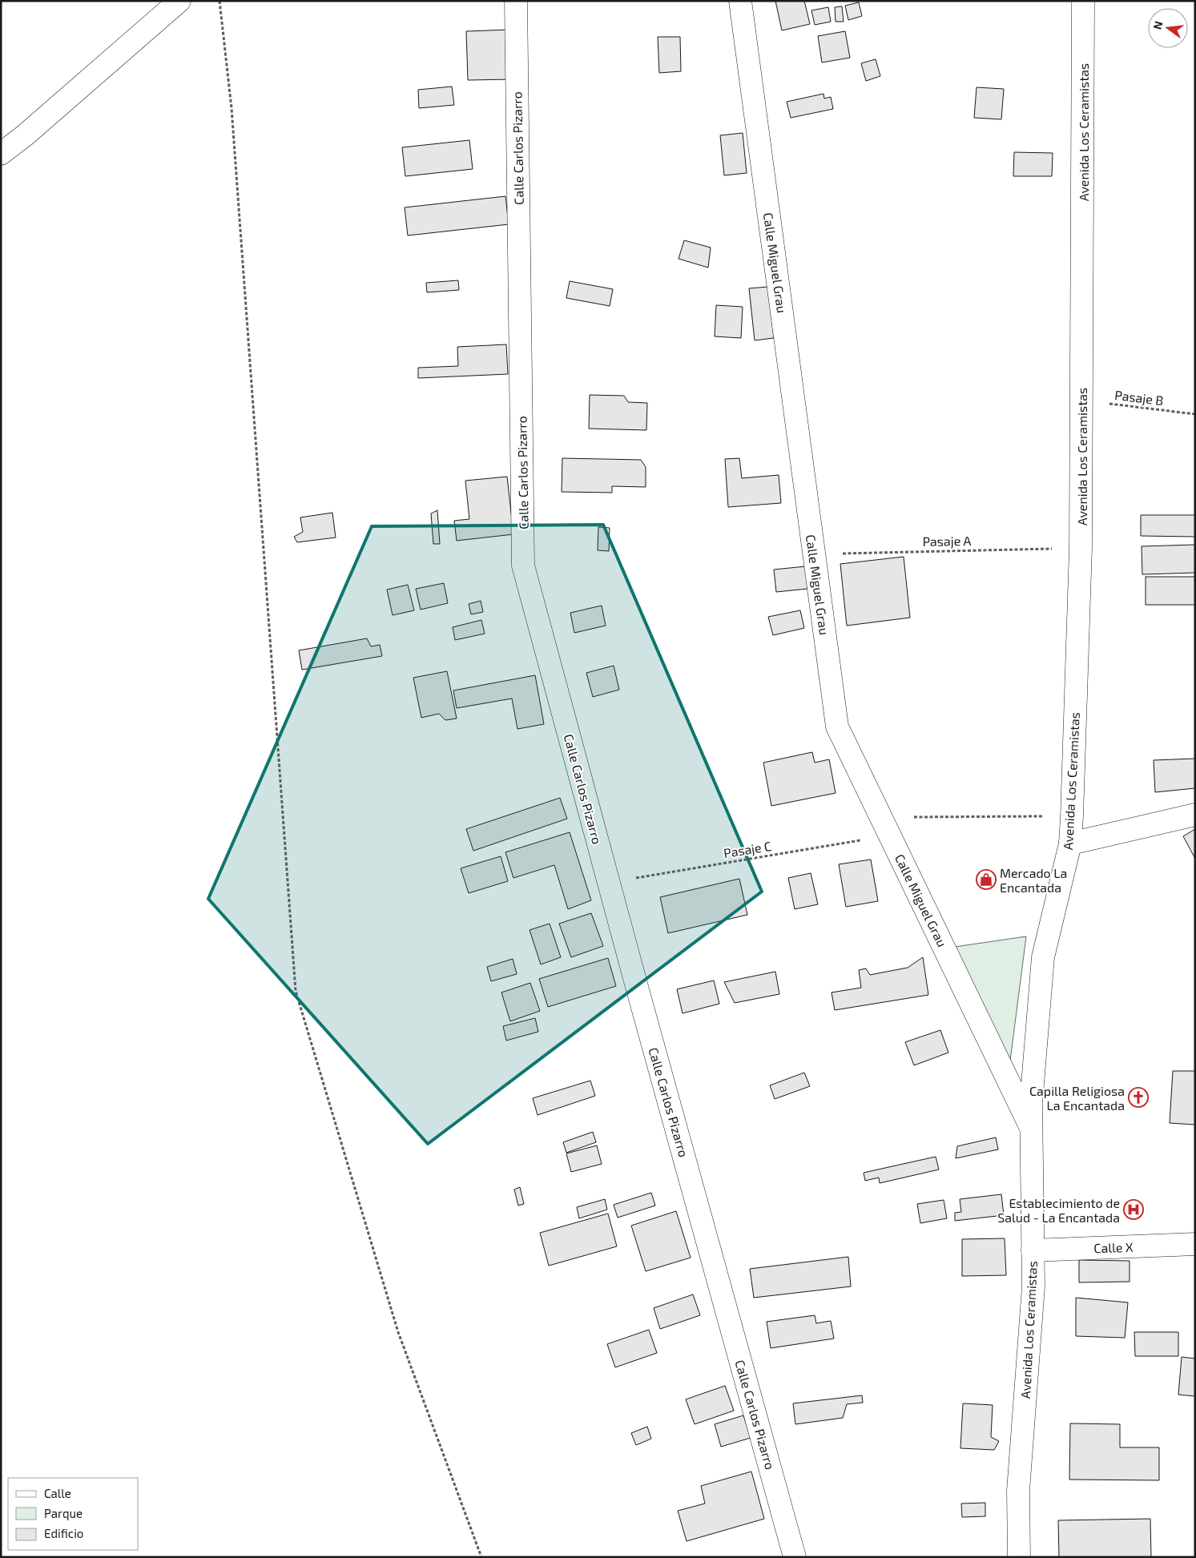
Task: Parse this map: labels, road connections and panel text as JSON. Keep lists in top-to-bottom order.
{
  "streets": {
    "street": [
      "Avenida Los Ceramistas",
      "Calle Carlos Pizarro",
      "Calle Miguel Grau",
      "Calle X"
    ],
    "path": ["Pasaje B", "Pasaje A", "Pasaje C"]
  },
  "crossings": [
    ["Avenida Los Ceramistas", "Calle Miguel Grau"],
    ["Avenida Los Ceramistas", "Pasaje B"],
    ["Avenida Los Ceramistas", "Pasaje A"],
    ["Avenida Los Ceramistas", "Pasaje C"],
    ["Avenida Los Ceramistas", "Calle X"],
    ["Calle Carlos Pizarro", "Pasaje C"],
    ["Calle Miguel Grau", "Pasaje A"],
    ["Calle Miguel Grau", "Pasaje C"]
  ],
  "places": {
    "shop": ["Mercado La Encantada"],
    "church": ["Capilla Religiosa La Encantada"],
    "hospital": ["Establecimiento de Salud - La Encantada"]
  },
  "legend": ["Calle", "Parque", "Edificio"],
  "north": "left"
}
